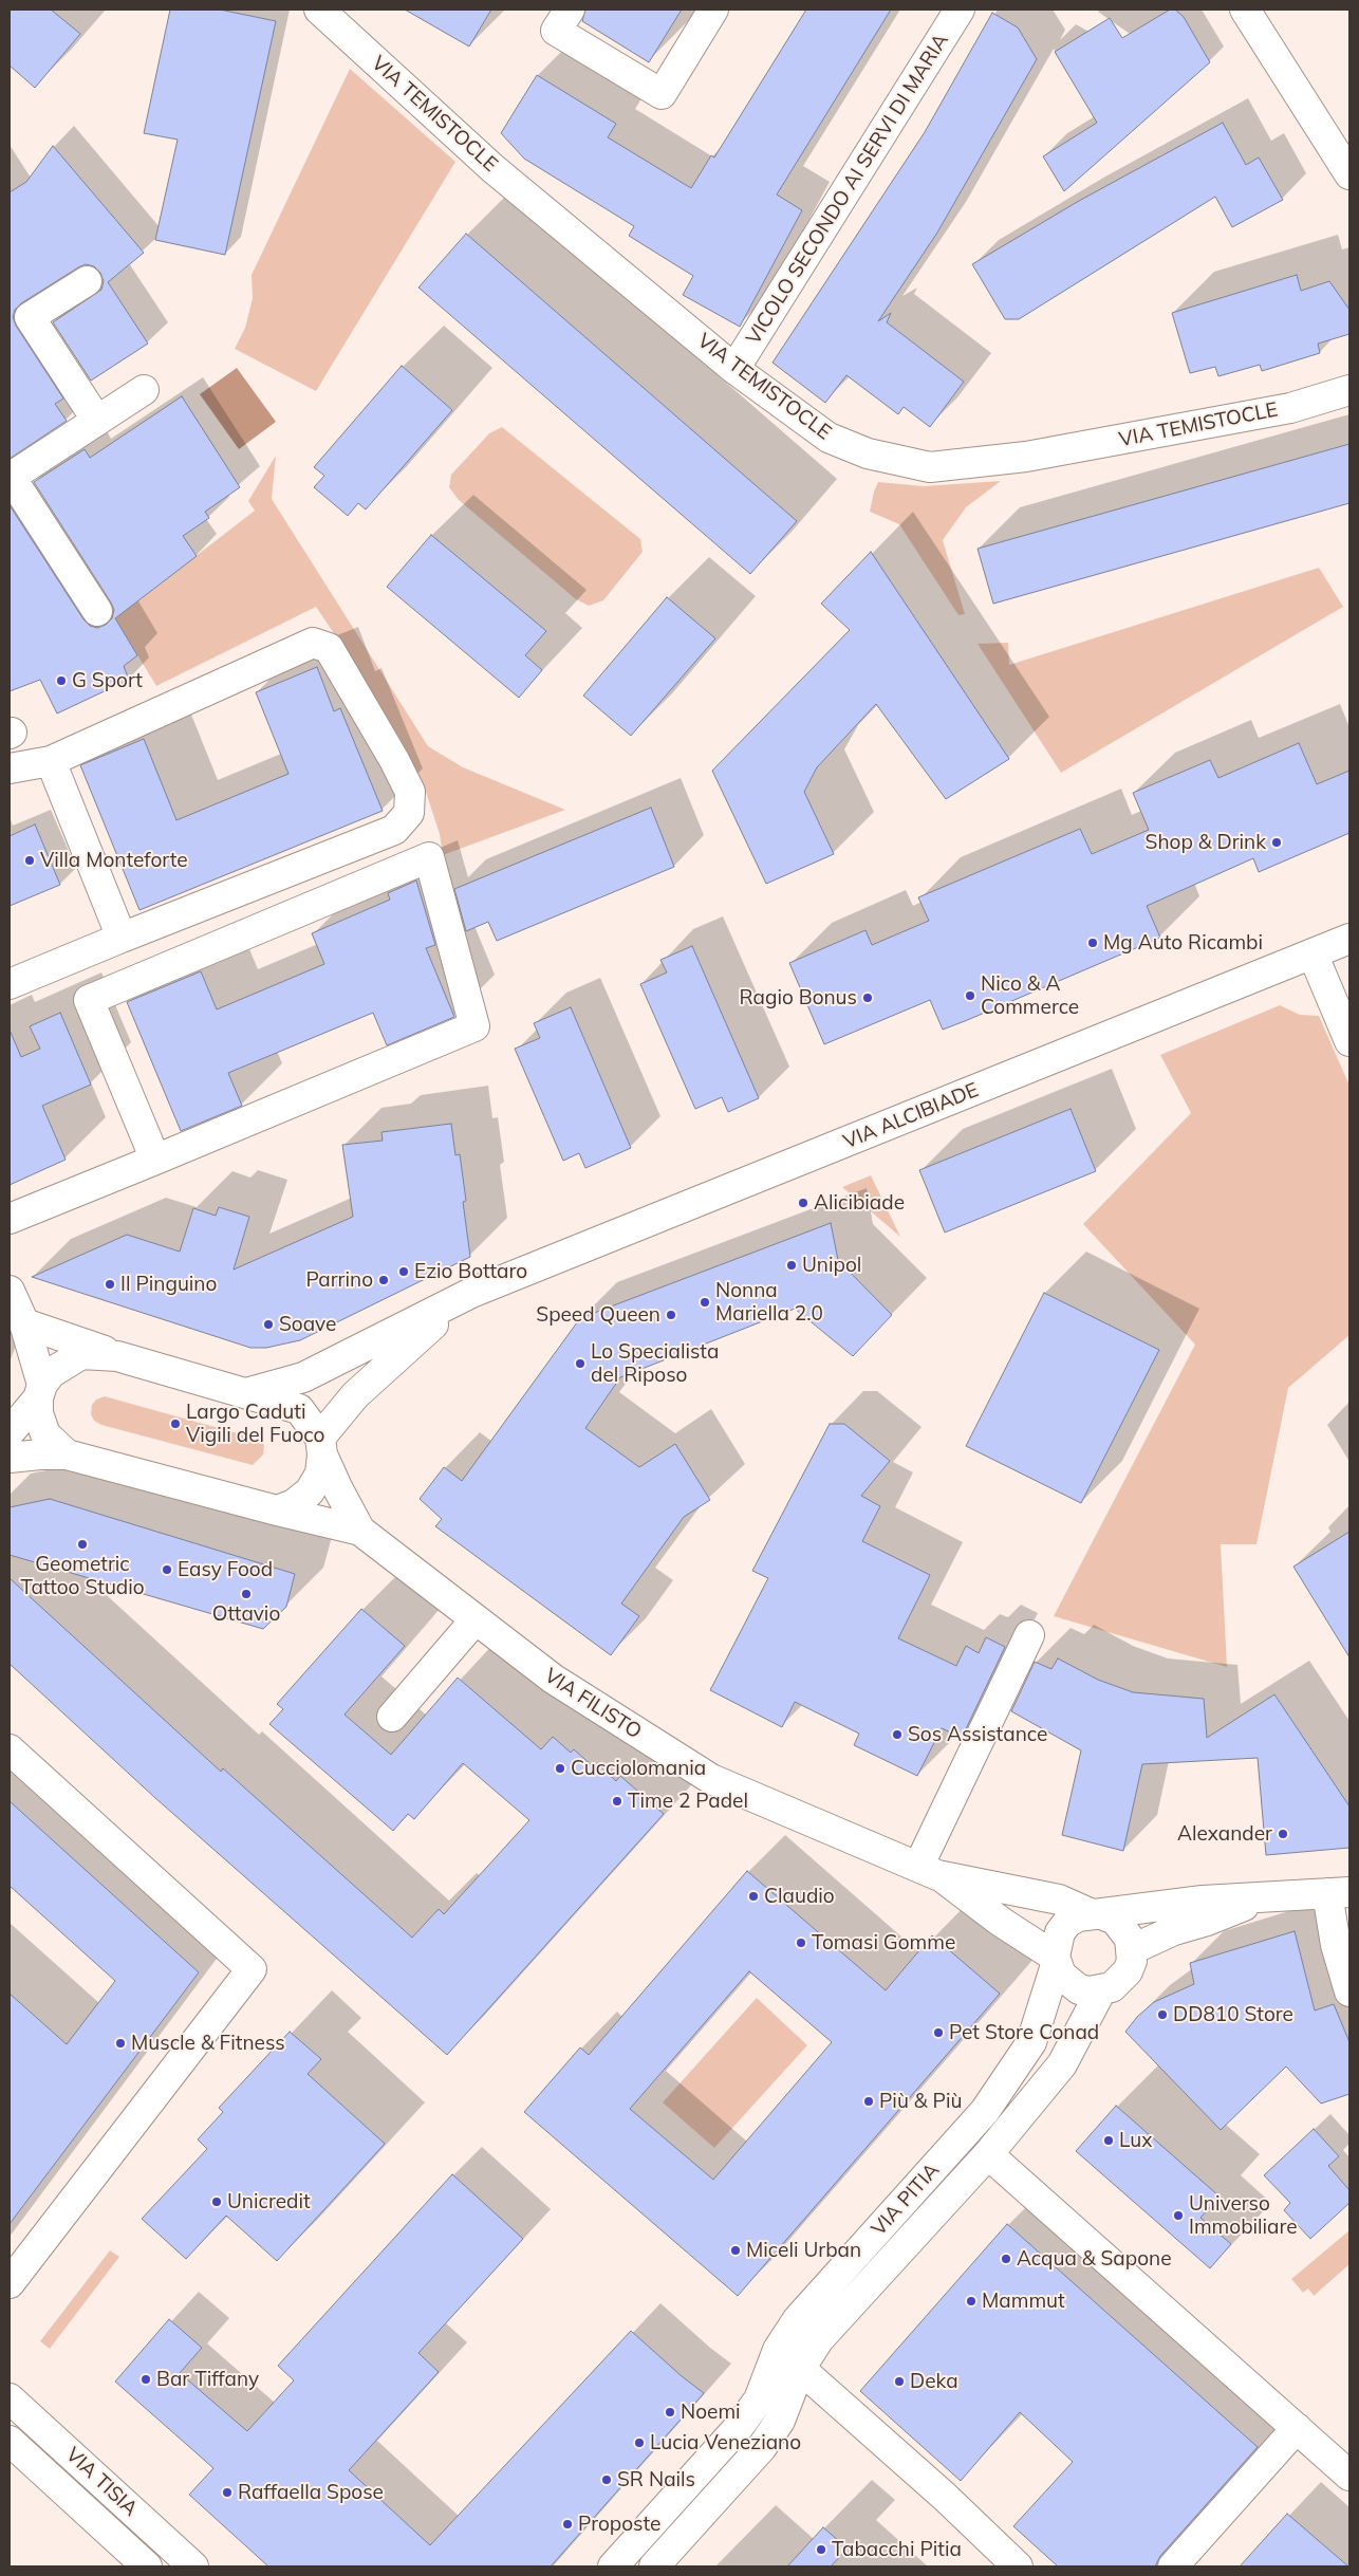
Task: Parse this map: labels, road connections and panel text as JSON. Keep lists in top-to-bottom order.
{
  "streets": {
    "street": [
      "VIA TEMISTOCLE",
      "VICOLO SECONDO AI SERVI DI MARIA",
      "VIA ALCIBIADE",
      "VIA FILISTO",
      "VIA PITIA",
      "VIA TISIA"
    ]
  },
  "crossings": [
    ["VIA TEMISTOCLE", "VICOLO SECONDO AI SERVI DI MARIA"]
  ],
  "places": [
    "G Sport",
    "Shop & Drink",
    "Villa Monteforte",
    "Mg Auto Ricambi",
    "Nico & A Commerce",
    "Ragio Bonus",
    "Alicibiade",
    "Unipol",
    "Ezio Bottaro",
    "Parrino",
    "Il Pinguino",
    "Nonna Mariella 2.0",
    "Speed Queen",
    "Soave",
    "Lo Specialista del Riposo",
    "Largo Caduti Vigili del Fuoco",
    "Geometric Tattoo Studio",
    "Easy Food",
    "Ottavio",
    "Sos Assistance",
    "Cucciolomania",
    "Time 2 Padel",
    "Alexander",
    "Claudio",
    "Tomasi Gomme",
    "DD810 Store",
    "Pet Store Conad",
    "Muscle & Fitness",
    "Più & Più",
    "Lux",
    "Unicredit",
    "Universo Immobiliare",
    "Miceli Urban",
    "Acqua & Sapone",
    "Mammut",
    "Bar Tiffany",
    "Deka",
    "Noemi",
    "Lucia Veneziano",
    "SR Nails",
    "Raffaella Spose",
    "Proposte",
    "Tabacchi Pitia"
  ]
}
